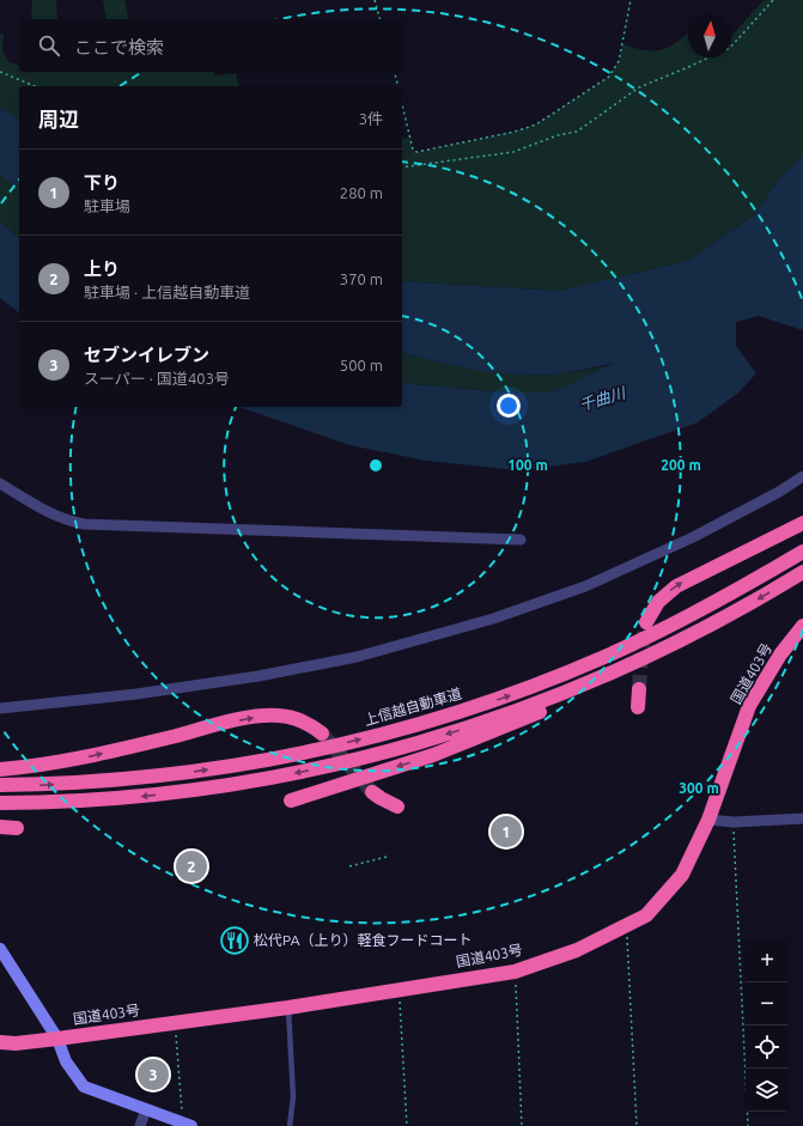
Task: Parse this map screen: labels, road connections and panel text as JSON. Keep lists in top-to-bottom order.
{
  "streets": {
    "highway": ["国道403号", "上信越自動車道"]
  },
  "water": ["千曲川"],
  "places": {
    "restaurant": ["松代PA（上り）軽食フードコート"]
  },
  "north": "top",
  "page": {
    "search": "ここで検索",
    "heading": ["周辺", "3件"],
    "list": [
      {
        "mark": "1",
        "name": "下り",
        "note": "駐車場",
        "value": "280 m"
      },
      {
        "mark": "2",
        "name": "上り",
        "note": "駐車場 · 上信越自動車道",
        "value": "370 m"
      },
      {
        "mark": "3",
        "name": "セブンイレブン",
        "note": "スーパー · 国道403号",
        "value": "500 m"
      }
    ],
    "pins": ["1", "2", "3"],
    "map_buttons": ["+", "−"]
  },
  "rings": ["100 m", "200 m", "300 m"]
}
